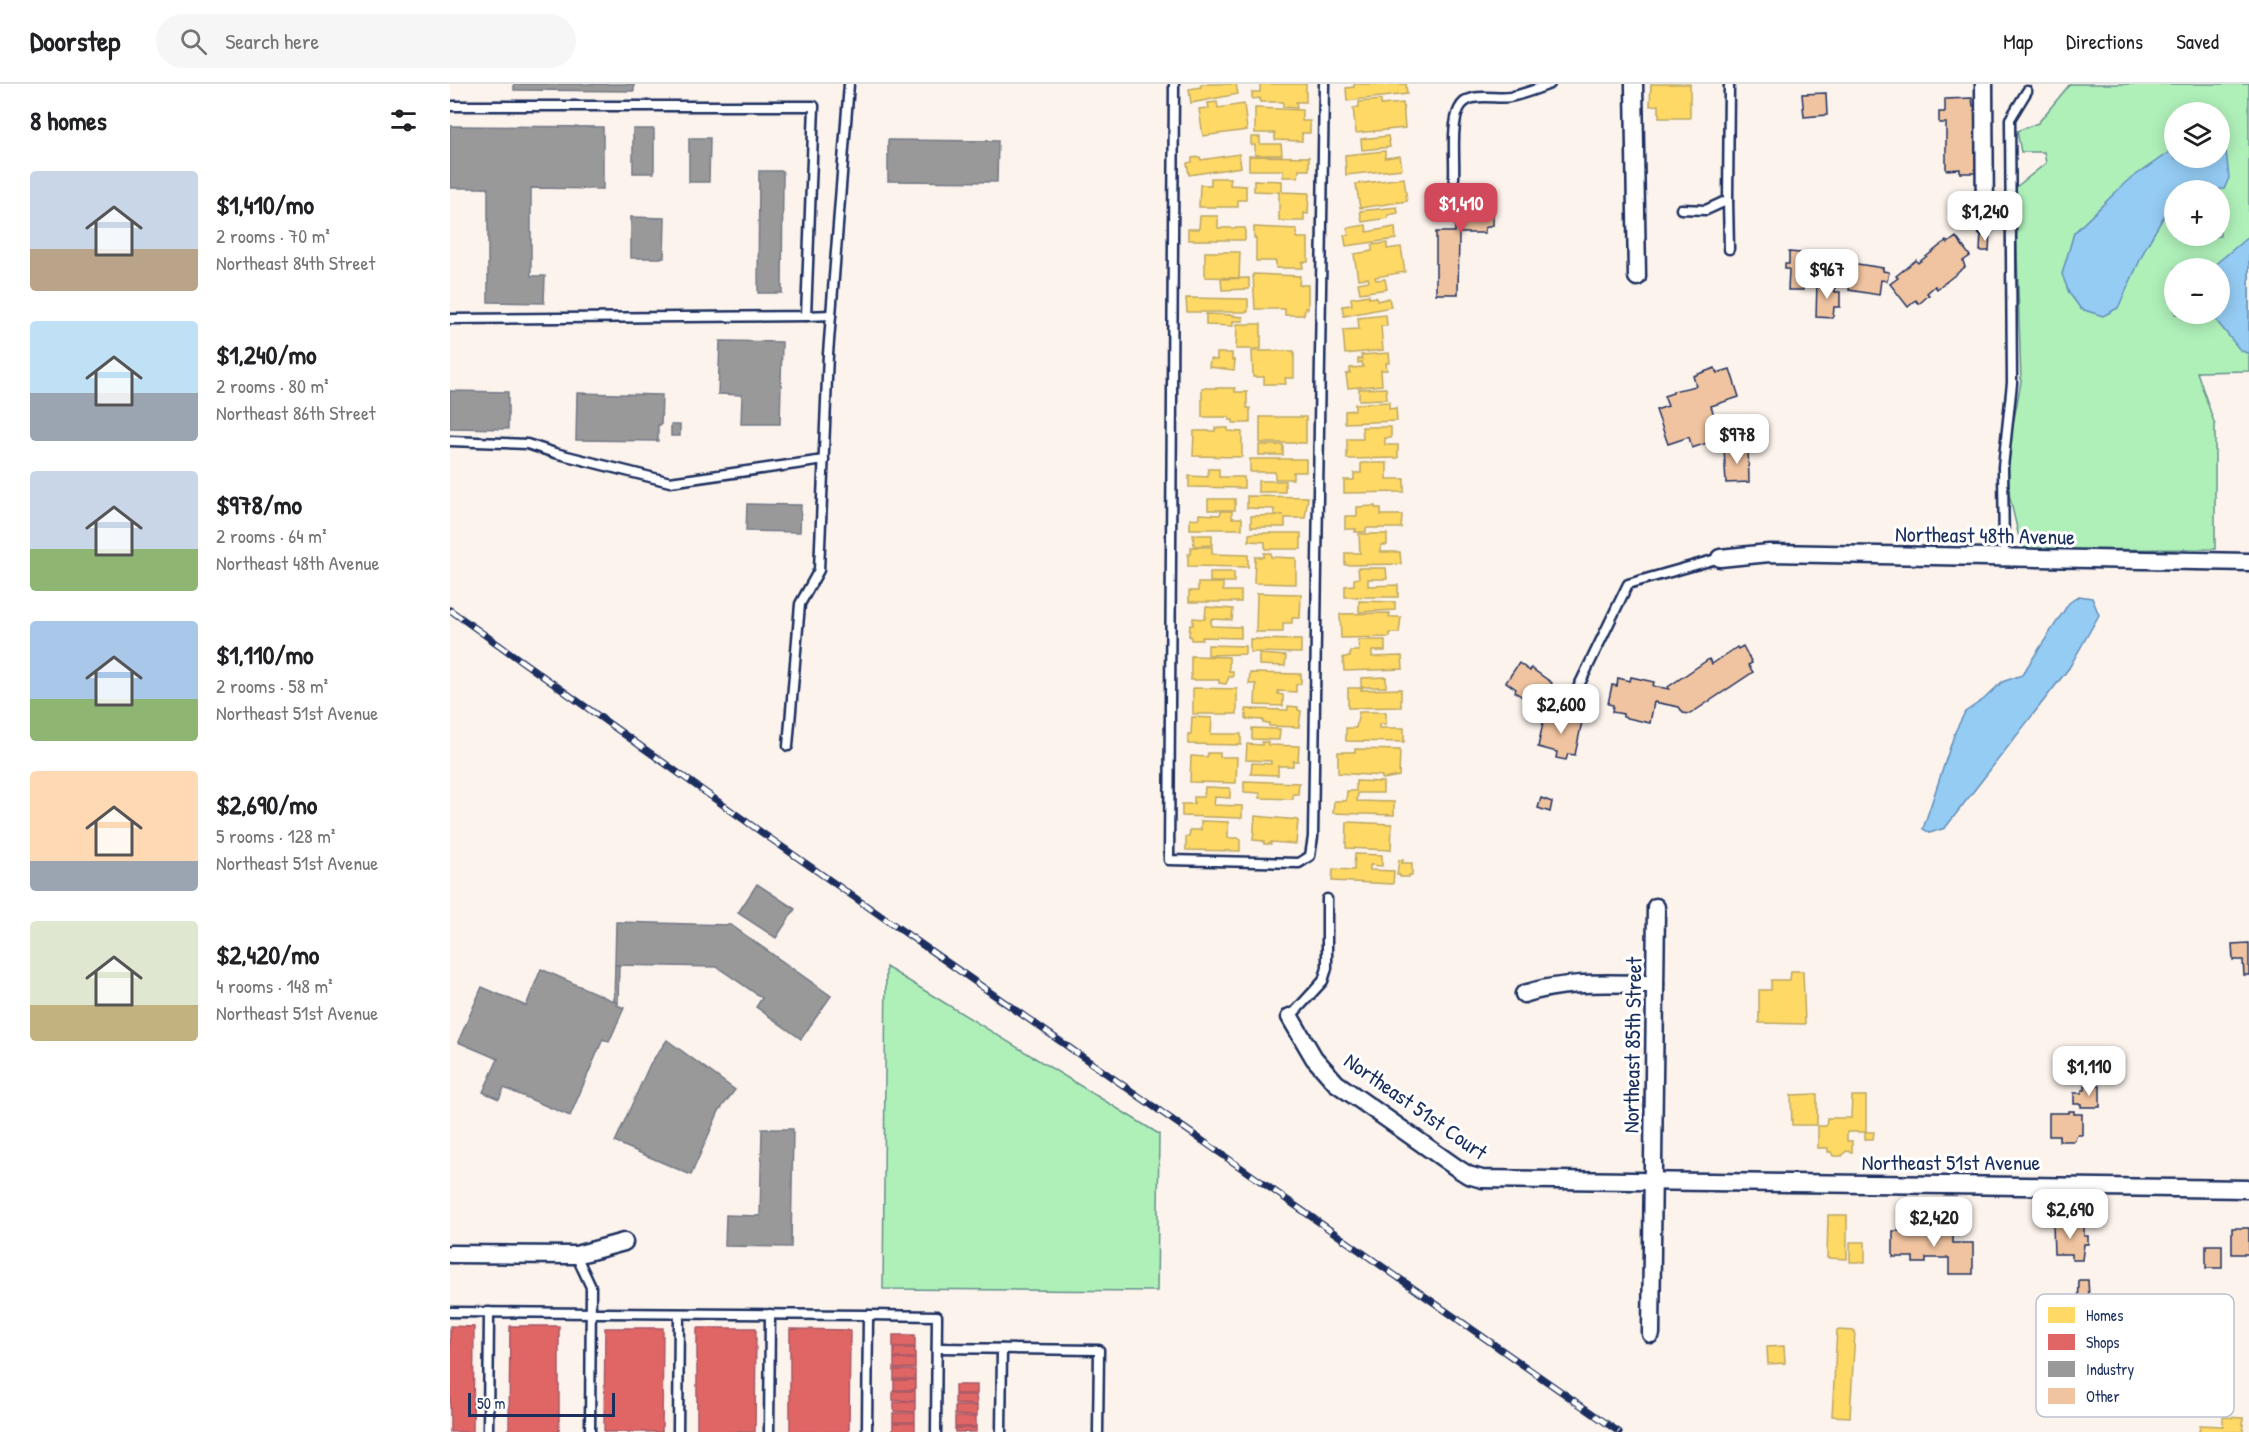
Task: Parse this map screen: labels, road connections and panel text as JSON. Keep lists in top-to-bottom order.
{
  "streets": {
    "street": [
      "Northeast 48th Avenue",
      "Northeast 85th Street",
      "Northeast 51st Court",
      "Northeast 51st Avenue"
    ]
  },
  "crossings": [
    ["Northeast 85th Street", "Northeast 51st Court"],
    ["Northeast 85th Street", "Northeast 51st Avenue"],
    ["Northeast 51st Court", "Northeast 51st Avenue"]
  ],
  "legend": [
    "Homes",
    "Shops",
    "Industry",
    "Other"
  ],
  "scale_bar": "50 m",
  "page": {
    "header": "Doorstep",
    "search": "Search here",
    "nav": ["Map", "Directions", "Saved"],
    "heading": "8 homes",
    "map_buttons": ["+", "−"],
    "list": [
      {
        "name": "$1,410/mo",
        "note": "2 rooms · 70 m² · Northeast 84th Street"
      },
      {
        "name": "$1,240/mo",
        "note": "2 rooms · 80 m² · Northeast 86th Street"
      },
      {
        "name": "$978/mo",
        "note": "2 rooms · 64 m² · Northeast 48th Avenue"
      },
      {
        "name": "$1,110/mo",
        "note": "2 rooms · 58 m² · Northeast 51st Avenue"
      },
      {
        "name": "$2,690/mo",
        "note": "5 rooms · 128 m² · Northeast 51st Avenue"
      },
      {
        "name": "$2,420/mo",
        "note": "4 rooms · 148 m² · Northeast 51st Avenue"
      }
    ],
    "price": [
      "$1,410",
      "$1,240",
      "$967",
      "$978",
      "$2,600",
      "$1,110",
      "$2,690",
      "$2,420"
    ],
    "scale": "50 m"
  }
}
